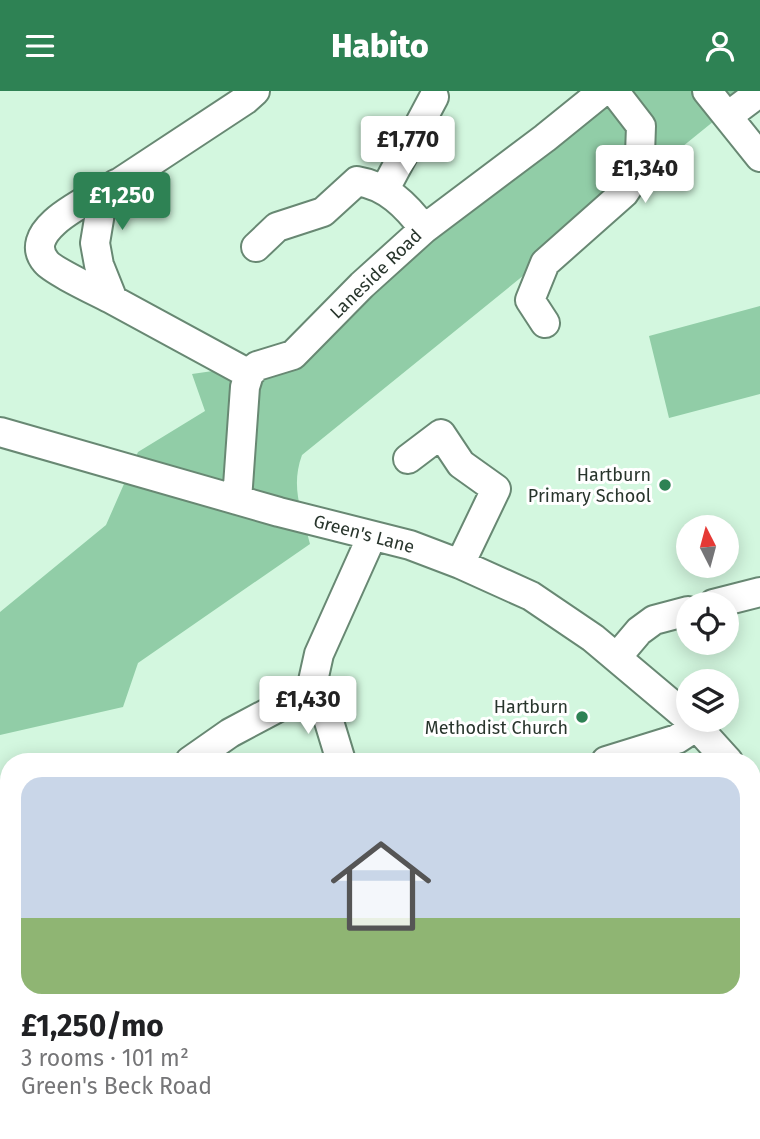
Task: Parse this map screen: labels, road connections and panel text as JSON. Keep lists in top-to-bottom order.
{
  "streets": {
    "street": ["Laneside Road", "Green's Lane"]
  },
  "places": ["Hartburn Primary School", "Hartburn Methodist Church"],
  "north": "top",
  "page": {
    "header": "Habito",
    "price": [
      "£1,770",
      "£1,340",
      "£1,250",
      "£1,430"
    ],
    "list": [
      {
        "name": "£1,250/mo",
        "note": "3 rooms · 101 m² · Green's Beck Road"
      }
    ]
  }
}
